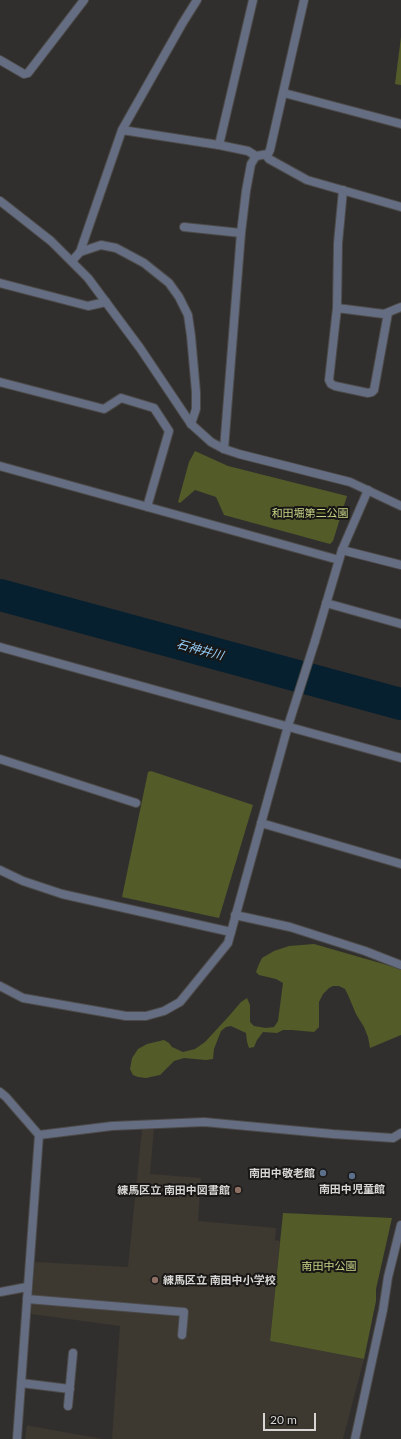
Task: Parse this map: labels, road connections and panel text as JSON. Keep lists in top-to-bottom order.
{
  "water": ["石神井川"],
  "parks": ["和田堀第二公園", "南田中公園"],
  "places": [
    "南田中敬老館",
    "南田中児童館",
    "練馬区立 南田中図書館",
    "練馬区立 南田中小学校"
  ],
  "scale_bar": "20 m"
}
